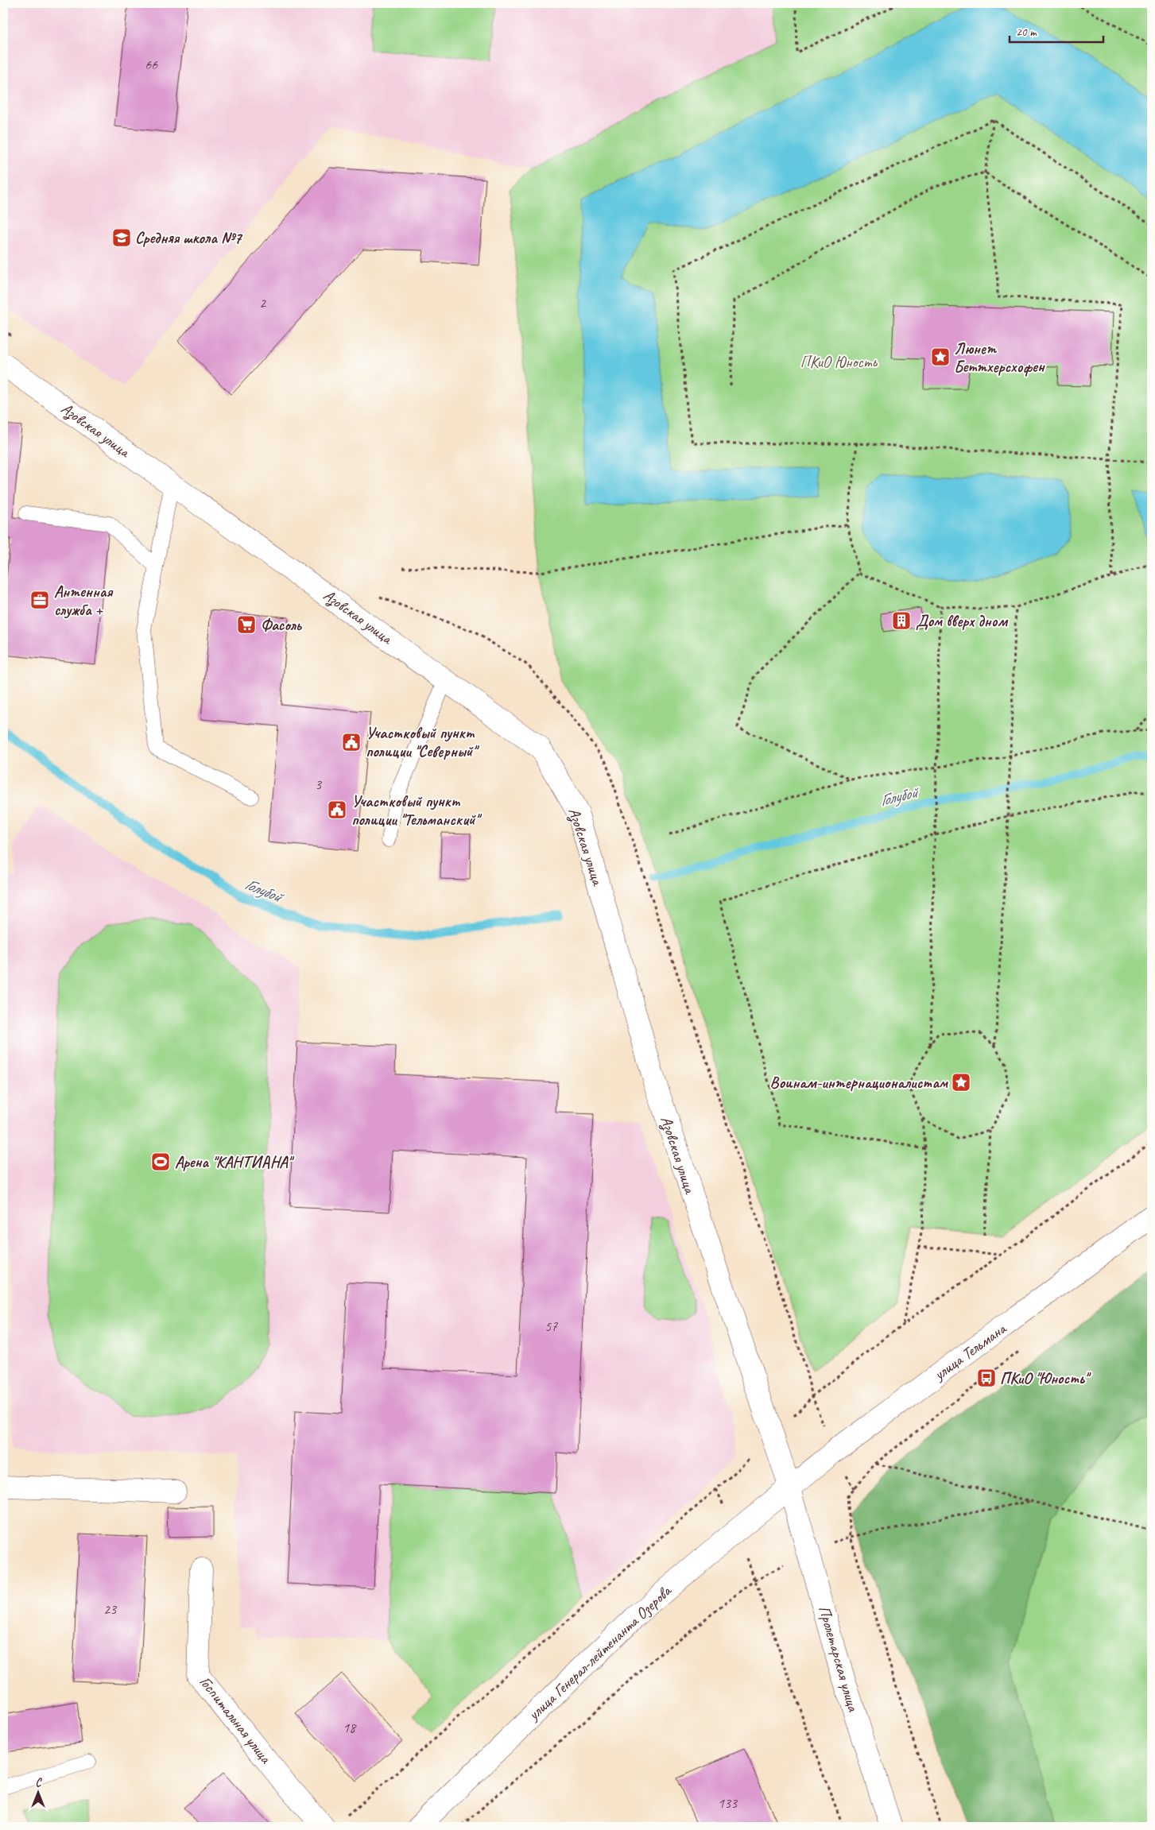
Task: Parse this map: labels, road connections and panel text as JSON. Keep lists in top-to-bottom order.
{
  "streets": {
    "main road": [
      "Азовская улица",
      "улица Тельмана",
      "улица Генерал-лейтенанта Озерова",
      "Пролетарская улица",
      "Госпитальная улица"
    ]
  },
  "crossings": [
    ["Азовская улица", "улица Тельмана"],
    ["Азовская улица", "улица Генерал-лейтенанта Озерова"],
    ["Азовская улица", "Пролетарская улица"],
    ["улица Тельмана", "улица Генерал-лейтенанта Озерова"],
    ["улица Тельмана", "Пролетарская улица"],
    ["улица Генерал-лейтенанта Озерова", "Пролетарская улица"]
  ],
  "water": ["Голубой"],
  "parks": ["ПКиО Юность"],
  "places": {
    "school or university": ["Средняя школа №7"],
    "place": ["Люнет Беттхерсхофен", "Воинам-интернационалистам"],
    "office": ["Антенная служба +"],
    "building": ["Дом вверх дном"],
    "supermarket": ["Фасоль"],
    "public building": ["Участковый пункт полиции \"Северный\"", "Участковый пункт полиции \"Тельманский\""],
    "sports": ["Арена \"КАНТИАНА\""],
    "bus stop": ["ПКиО \"Юность\""]
  },
  "house_numbers": [
    "66",
    "2",
    "3",
    "57",
    "23",
    "18",
    "133"
  ],
  "scale_bar": "20 m",
  "north": "top"
}
